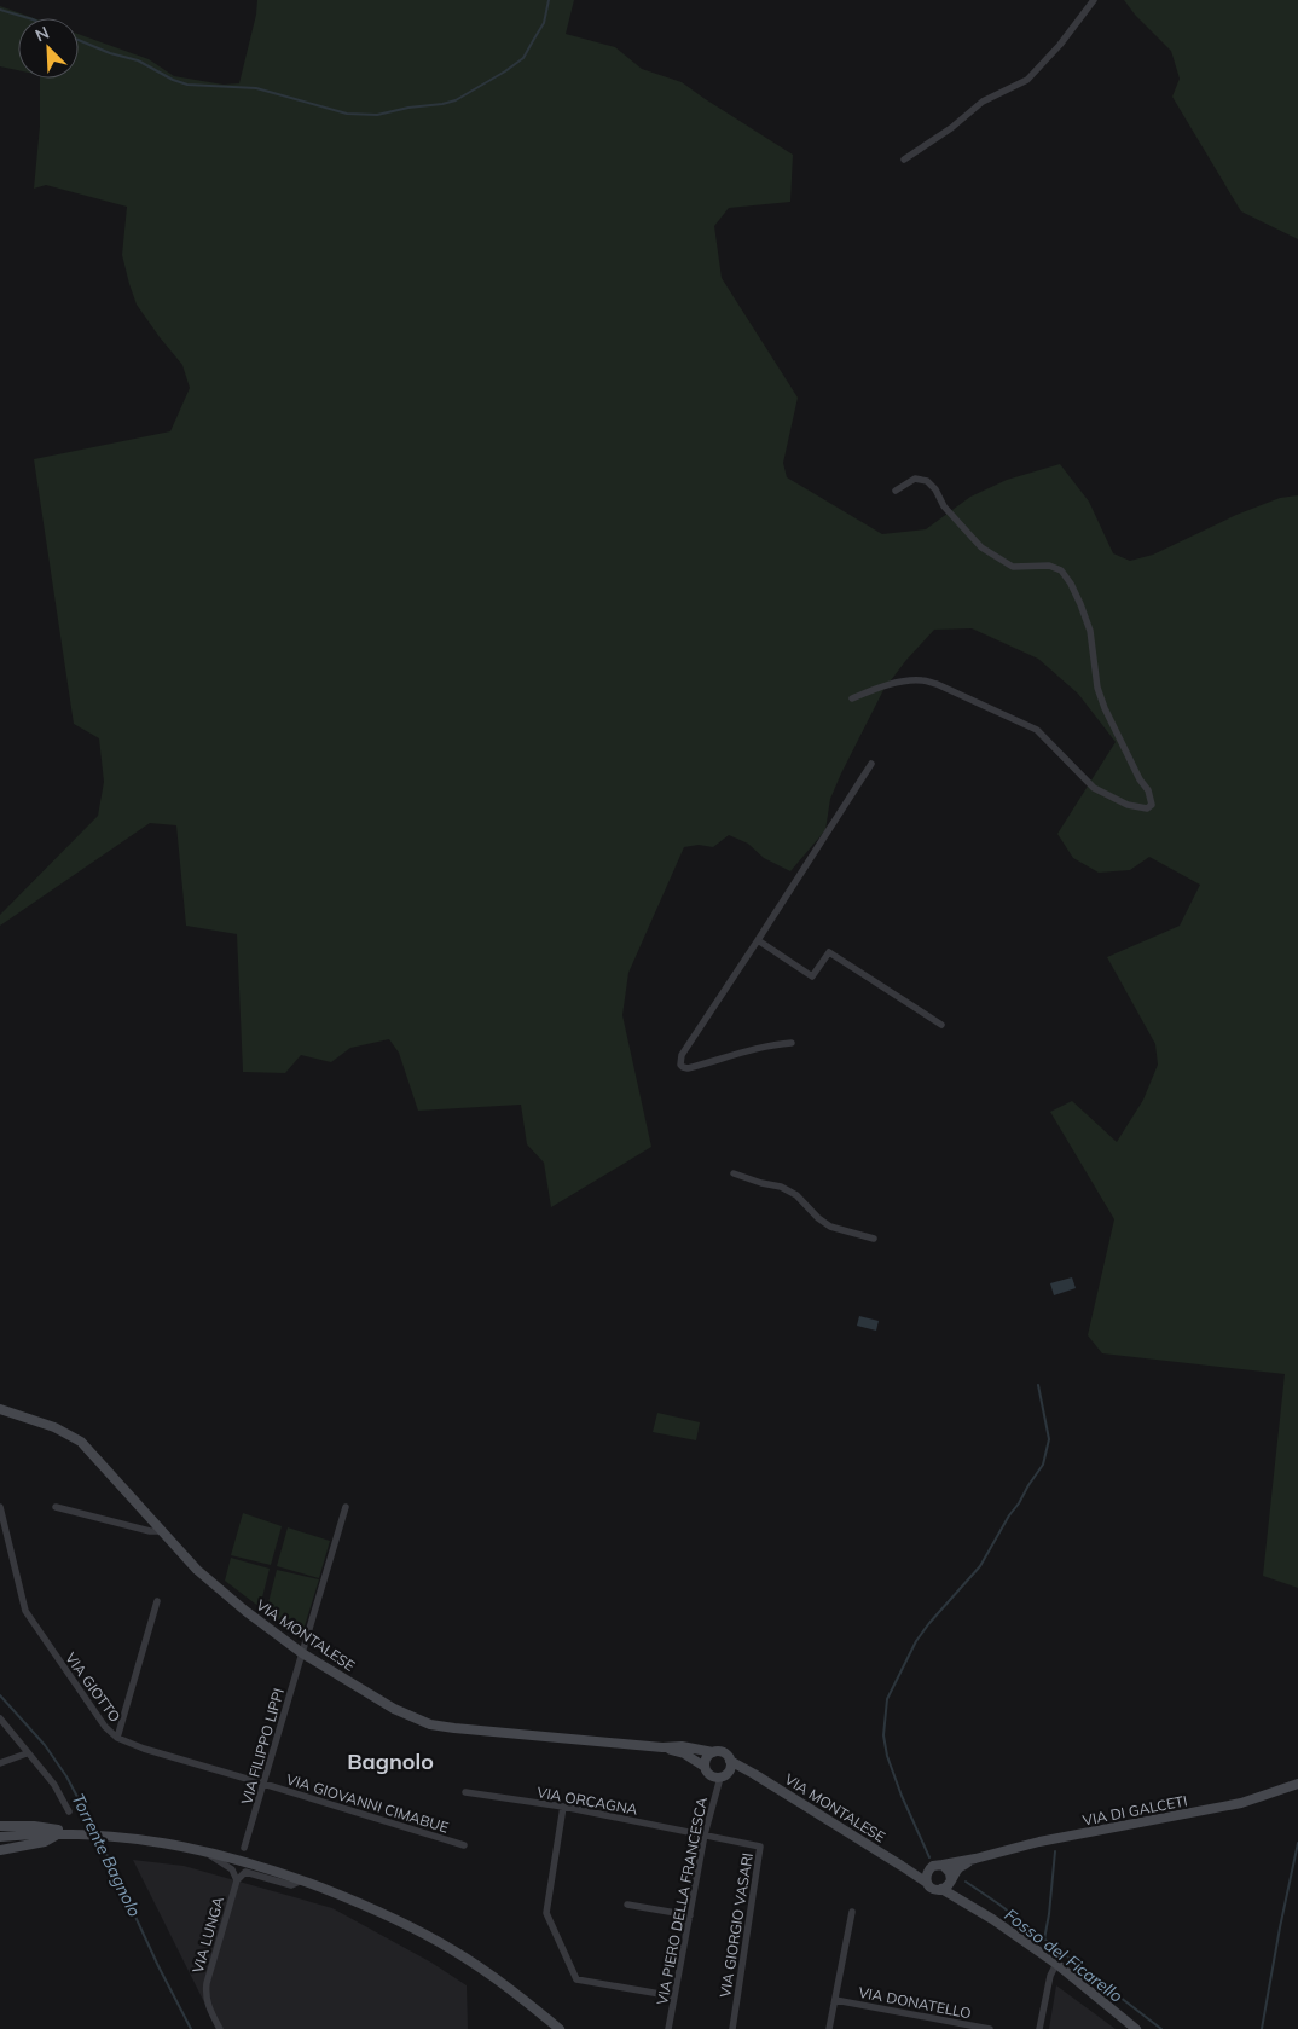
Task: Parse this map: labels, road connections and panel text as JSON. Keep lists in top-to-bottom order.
{
  "streets": {
    "street": [
      "VIA MONTALESE",
      "VIA GIOTTO",
      "VIA FILIPPO LIPPI",
      "VIA ORCAGNA",
      "VIA GIOVANNI CIMABUE",
      "VIA DI GALCETI",
      "VIA PIERO DELLA FRANCESCA",
      "VIA GIORGIO VASARI",
      "VIA LUNGA",
      "VIA DONATELLO"
    ]
  },
  "crossings": [
    ["VIA MONTALESE", "VIA FILIPPO LIPPI"],
    ["VIA MONTALESE", "VIA DI GALCETI"],
    ["VIA MONTALESE", "VIA PIERO DELLA FRANCESCA"],
    ["VIA GIOTTO", "VIA FILIPPO LIPPI"],
    ["VIA GIOTTO", "VIA GIOVANNI CIMABUE"],
    ["VIA FILIPPO LIPPI", "VIA GIOVANNI CIMABUE"],
    ["VIA ORCAGNA", "VIA PIERO DELLA FRANCESCA"],
    ["VIA ORCAGNA", "VIA GIORGIO VASARI"],
    ["VIA PIERO DELLA FRANCESCA", "VIA GIORGIO VASARI"]
  ],
  "districts": ["Bagnolo"],
  "water": ["Torrente Bagnolo", "Fosso del Ficarello"],
  "north": "top left"
}
